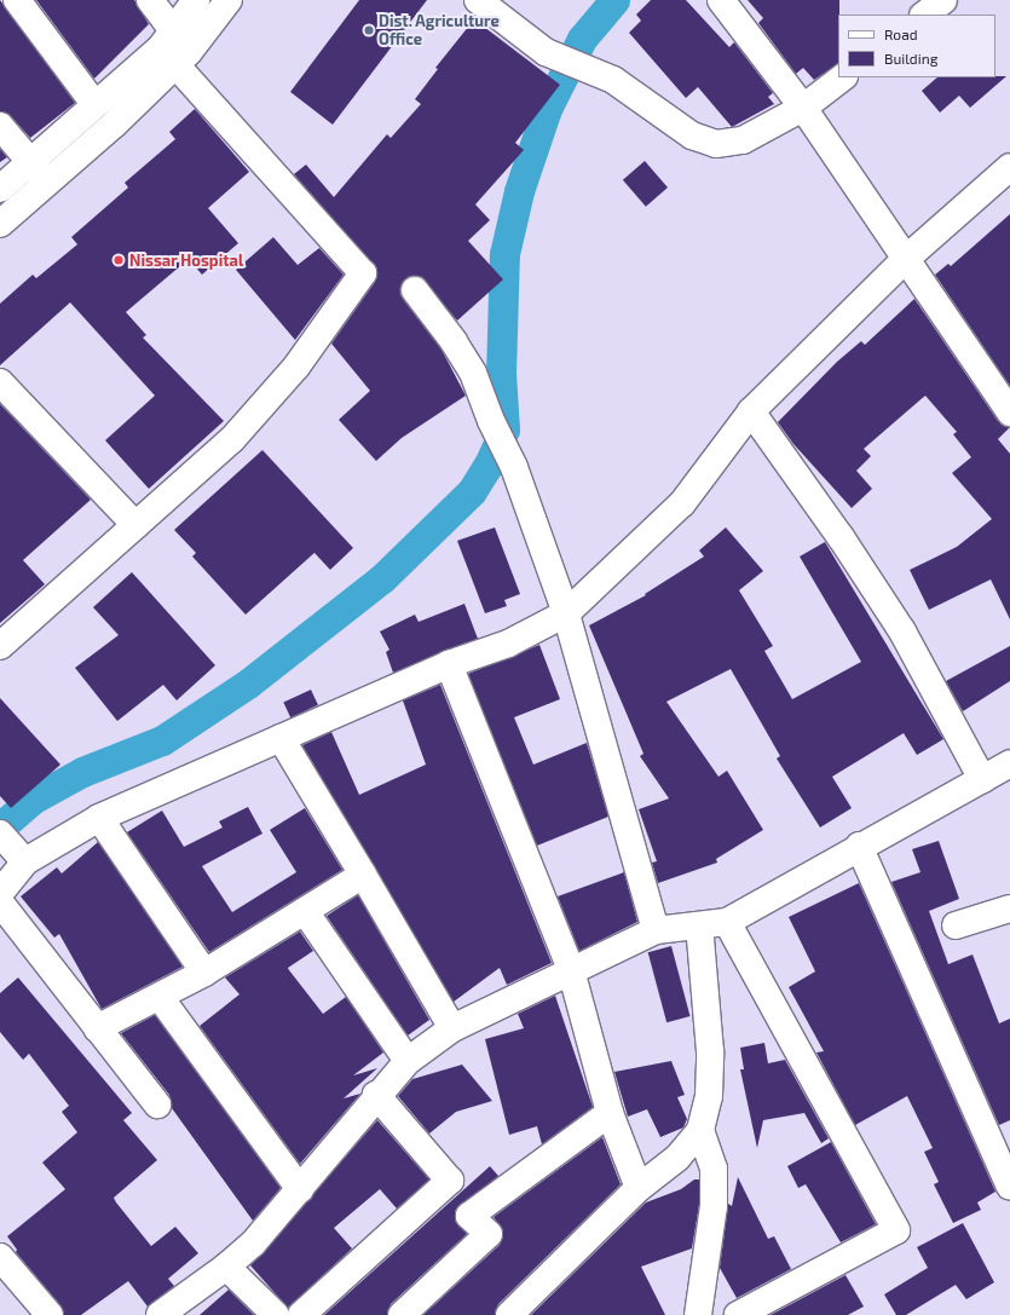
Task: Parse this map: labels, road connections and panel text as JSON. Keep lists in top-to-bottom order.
{
  "places": ["Dist. Agriculture Office", "Nissar Hospital"],
  "legend": ["Road", "Building"]
}
